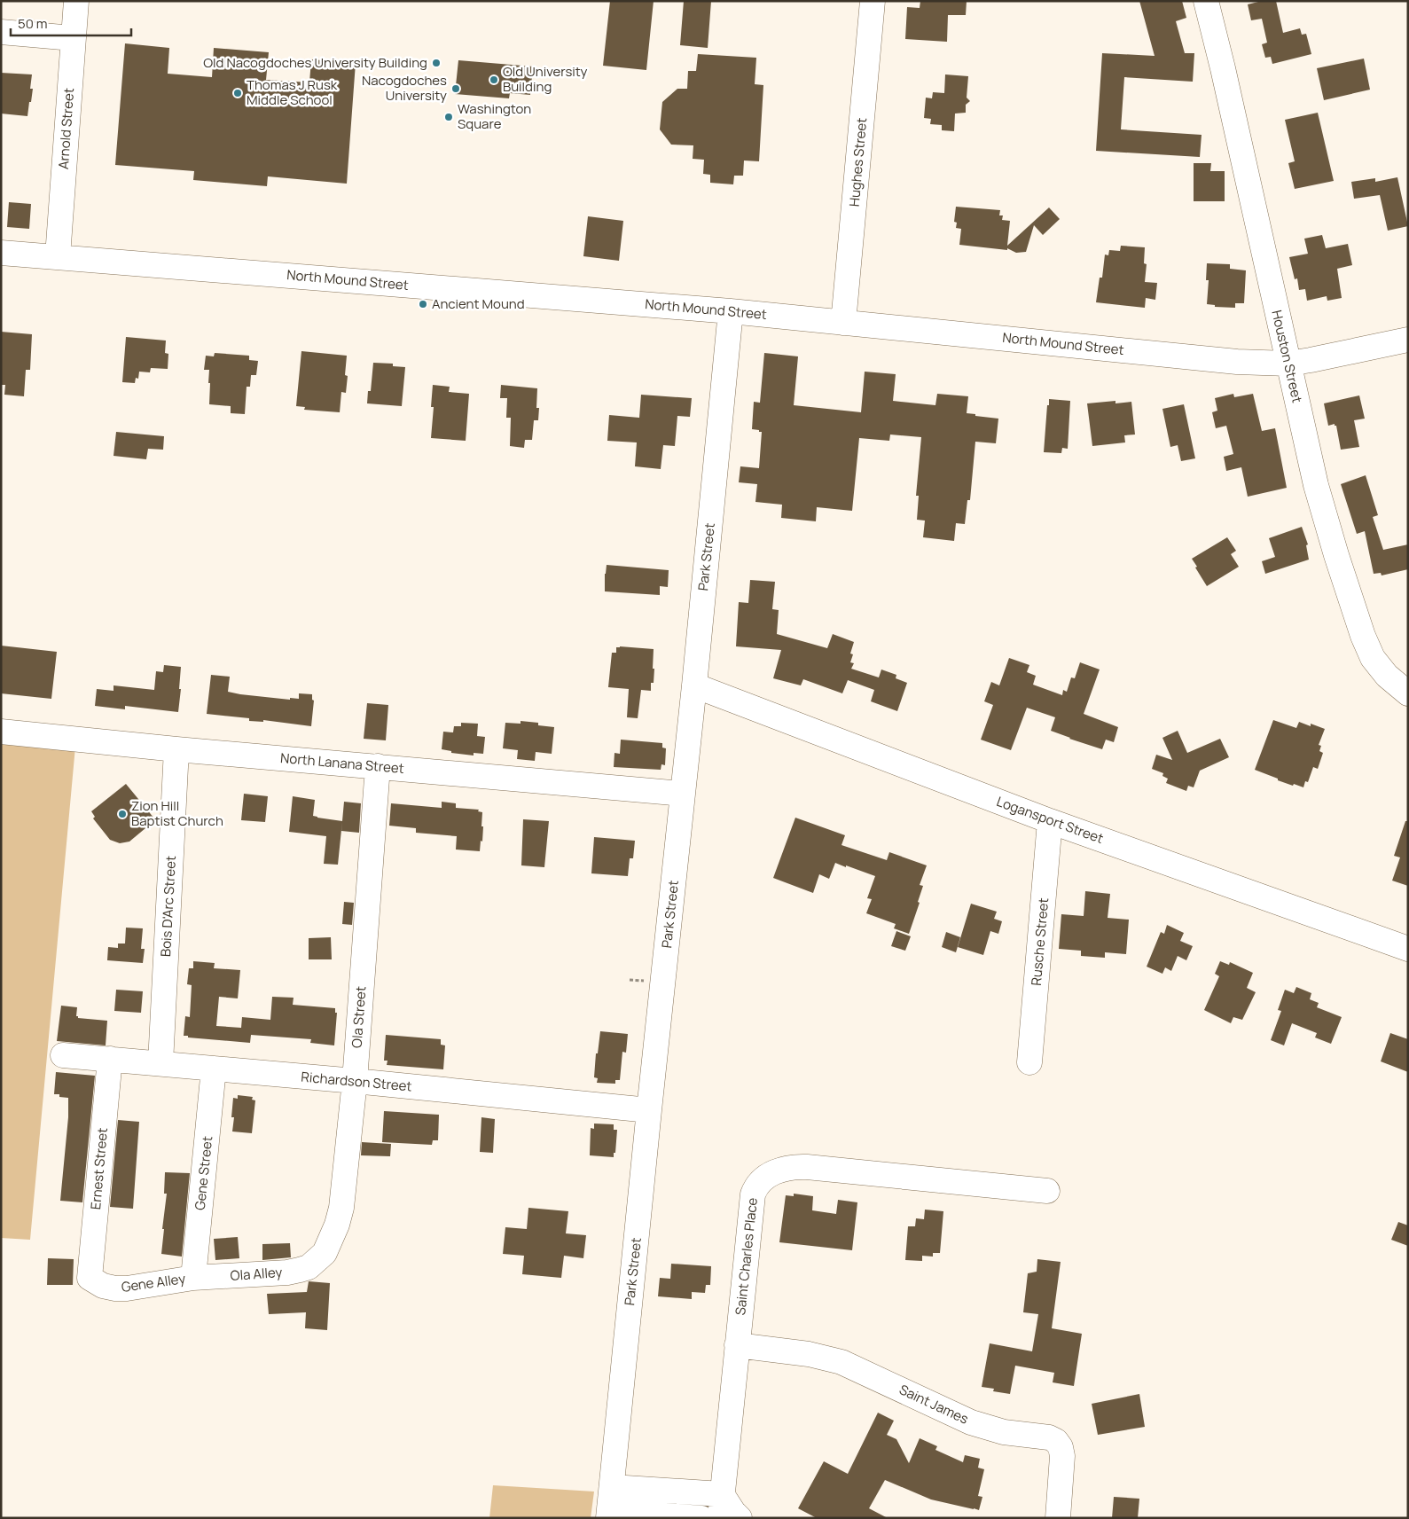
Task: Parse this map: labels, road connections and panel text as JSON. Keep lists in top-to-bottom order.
{
  "streets": {
    "street": [
      "Arnold Street",
      "Hughes Street",
      "North Mound Street",
      "Houston Street",
      "Park Street",
      "North Lanana Street",
      "Logansport Street",
      "Bois D'Arc Street",
      "Rusche Street",
      "Ola Street",
      "Richardson Street",
      "Ernest Street",
      "Gene Street",
      "Saint Charles Place",
      "Ola Alley",
      "Gene Alley",
      "Saint James"
    ]
  },
  "crossings": [
    ["Arnold Street", "North Mound Street"],
    ["Hughes Street", "North Mound Street"],
    ["North Mound Street", "Houston Street"],
    ["North Mound Street", "Park Street"],
    ["Park Street", "North Lanana Street"],
    ["Park Street", "Logansport Street"],
    ["Park Street", "Richardson Street"],
    ["North Lanana Street", "Bois D'Arc Street"],
    ["North Lanana Street", "Ola Street"],
    ["Logansport Street", "Rusche Street"],
    ["Bois D'Arc Street", "Richardson Street"],
    ["Ola Street", "Richardson Street"],
    ["Ola Street", "Ola Alley"],
    ["Richardson Street", "Ernest Street"],
    ["Richardson Street", "Gene Street"],
    ["Ernest Street", "Gene Alley"],
    ["Gene Street", "Ola Alley"],
    ["Gene Street", "Gene Alley"],
    ["Saint Charles Place", "Saint James"],
    ["Ola Alley", "Gene Alley"]
  ],
  "places": [
    "Old Nacogdoches University Building",
    "Old University Building",
    "Nacogdoches University",
    "Thomas J Rusk Middle School",
    "Washington Square",
    "Ancient Mound",
    "Zion Hill Baptist Church"
  ],
  "scale_bar": "50 m"
}
